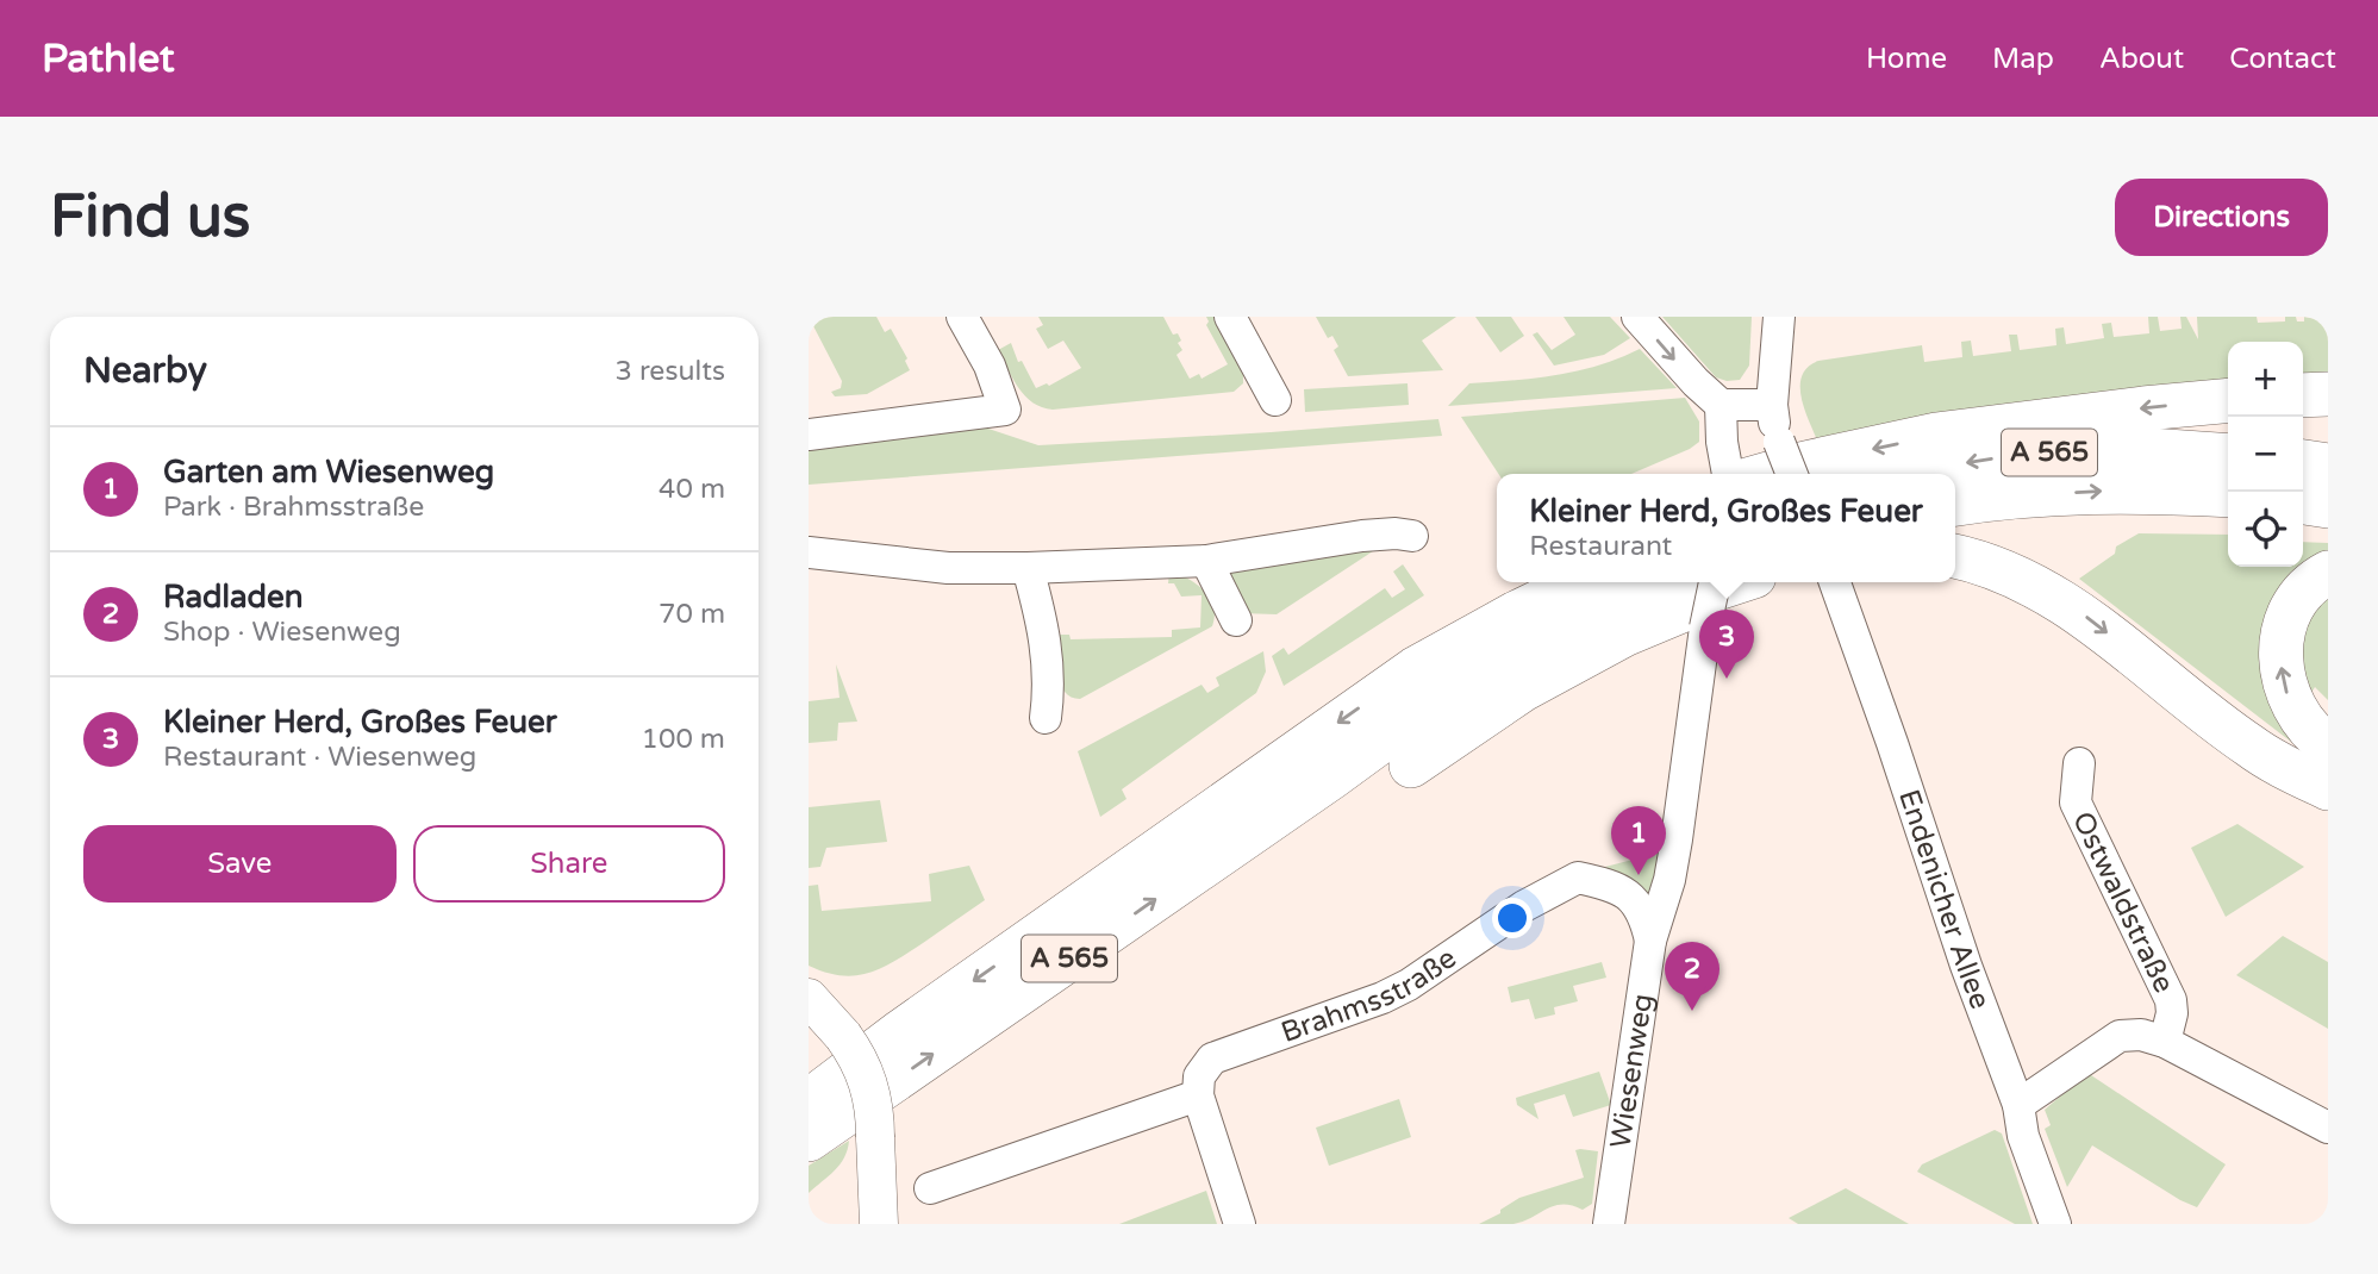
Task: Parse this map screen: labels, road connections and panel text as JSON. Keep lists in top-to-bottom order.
{
  "streets": {
    "highway": ["A 565"],
    "street": [
      "Endenicher Allee",
      "Ostwaldstraße",
      "Brahmsstraße",
      "Wiesenweg"
    ]
  },
  "crossings": [
    ["Brahmsstraße", "Wiesenweg"]
  ],
  "page": {
    "header": "Pathlet",
    "nav": [
      "Home",
      "Map",
      "About",
      "Contact"
    ],
    "buttons": [
      "Directions",
      ["Save", "Share"]
    ],
    "title": "Find us",
    "heading": ["Nearby", "3 results"],
    "map_buttons": ["+", "−"],
    "list": [
      {
        "mark": "1",
        "name": "Garten am Wiesenweg",
        "note": "Park · Brahmsstraße",
        "value": "40 m"
      },
      {
        "mark": "2",
        "name": "Radladen",
        "note": "Shop · Wiesenweg",
        "value": "70 m"
      },
      {
        "mark": "3",
        "name": "Kleiner Herd, Großes Feuer",
        "note": "Restaurant · Wiesenweg",
        "value": "100 m"
      }
    ],
    "popup": ["Kleiner Herd, Großes Feuer", "Restaurant"],
    "pins": ["3", "1", "2"]
  }
}
